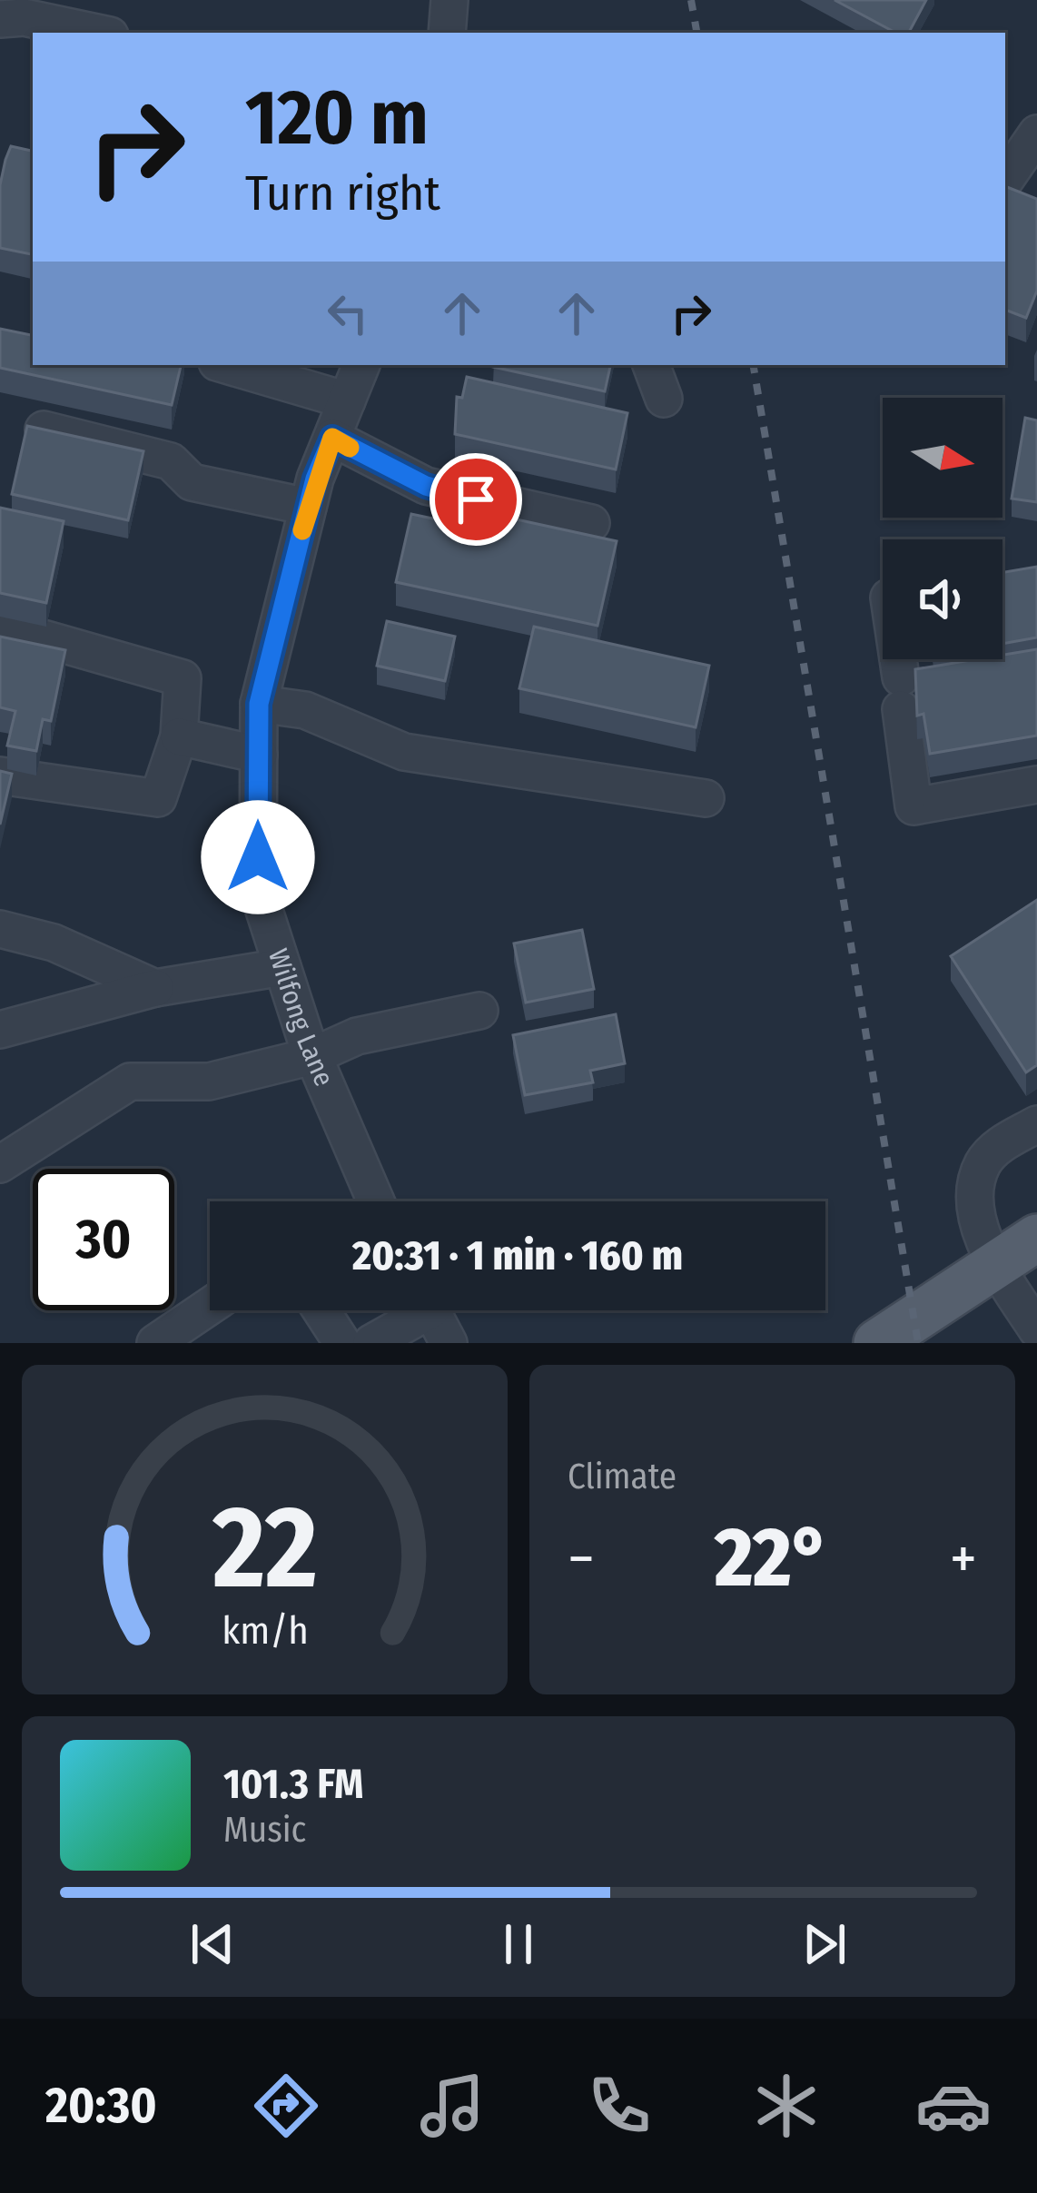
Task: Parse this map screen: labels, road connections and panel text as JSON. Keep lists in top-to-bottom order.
{
  "streets": {
    "street": ["Wilfong Lane"]
  },
  "north": "right",
  "page": {
    "turn": ["120 m", "Turn right"],
    "limit": "30",
    "trip": "20:31 · 1 min · 160 m",
    "tile": "Climate",
    "heat": ["−", "22°", "+"],
    "song": ["101.3 FM", "Music"],
    "tabs": "20:30",
    "gauge": ["22", "km/h"]
  }
}
